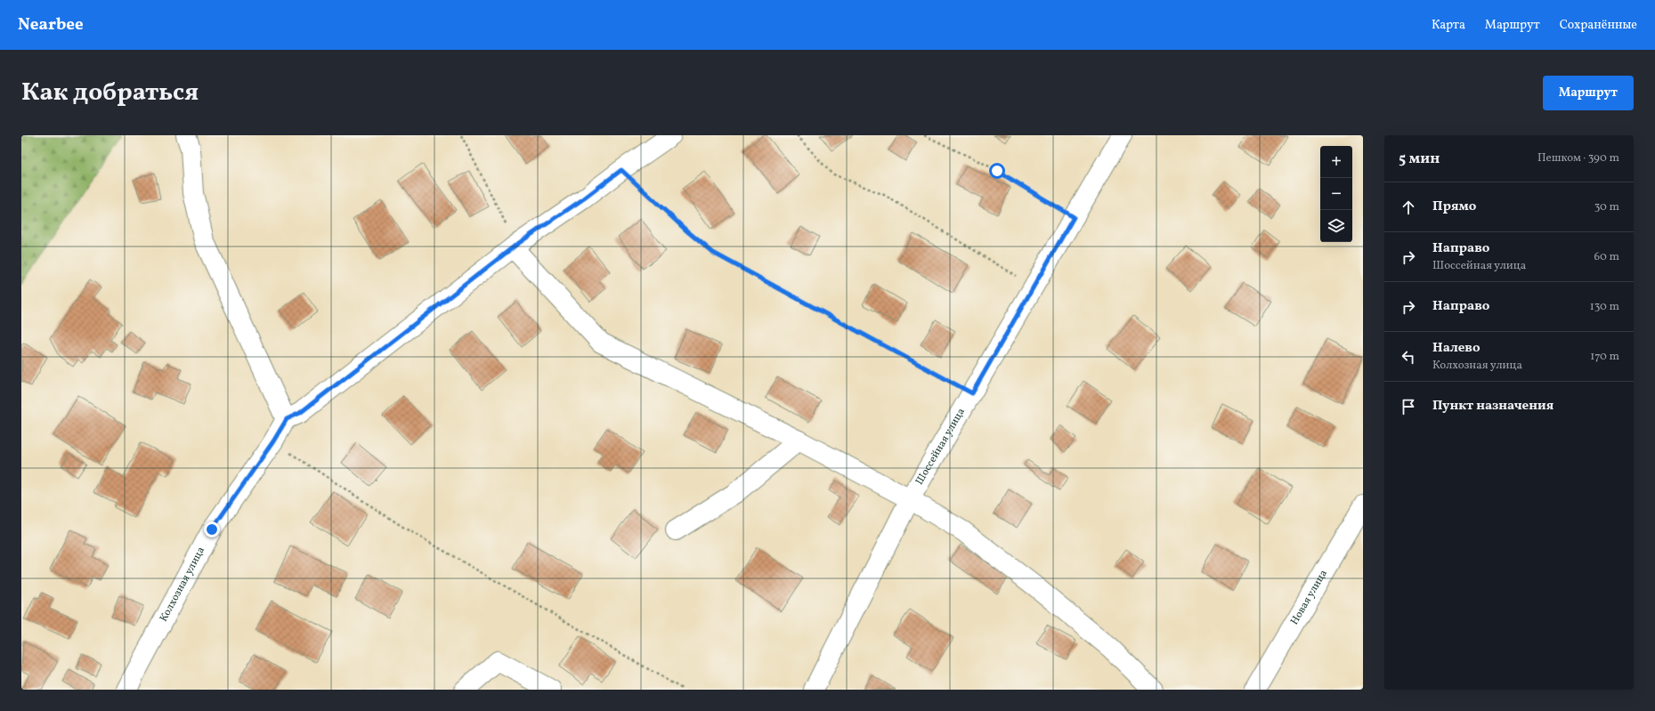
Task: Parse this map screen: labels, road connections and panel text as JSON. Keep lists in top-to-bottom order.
{
  "streets": {
    "street": ["Шоссейная улица", "Колхозная улица", "Новая улица"]
  },
  "page": {
    "header": "Nearbee",
    "nav": ["Карта", "Маршрут", "Сохранённые"],
    "title": "Как добраться",
    "buttons": "Маршрут",
    "heading": ["5 мин", "Пешком · 390 m"],
    "map_buttons": ["+", "−"],
    "list": [
      ["Прямо", "30 m"],
      ["Направо", "Шоссейная улица", "60 m"],
      ["Направо", "130 m"],
      ["Налево", "Колхозная улица", "170 m"],
      "Пункт назначения"
    ]
  }
}
